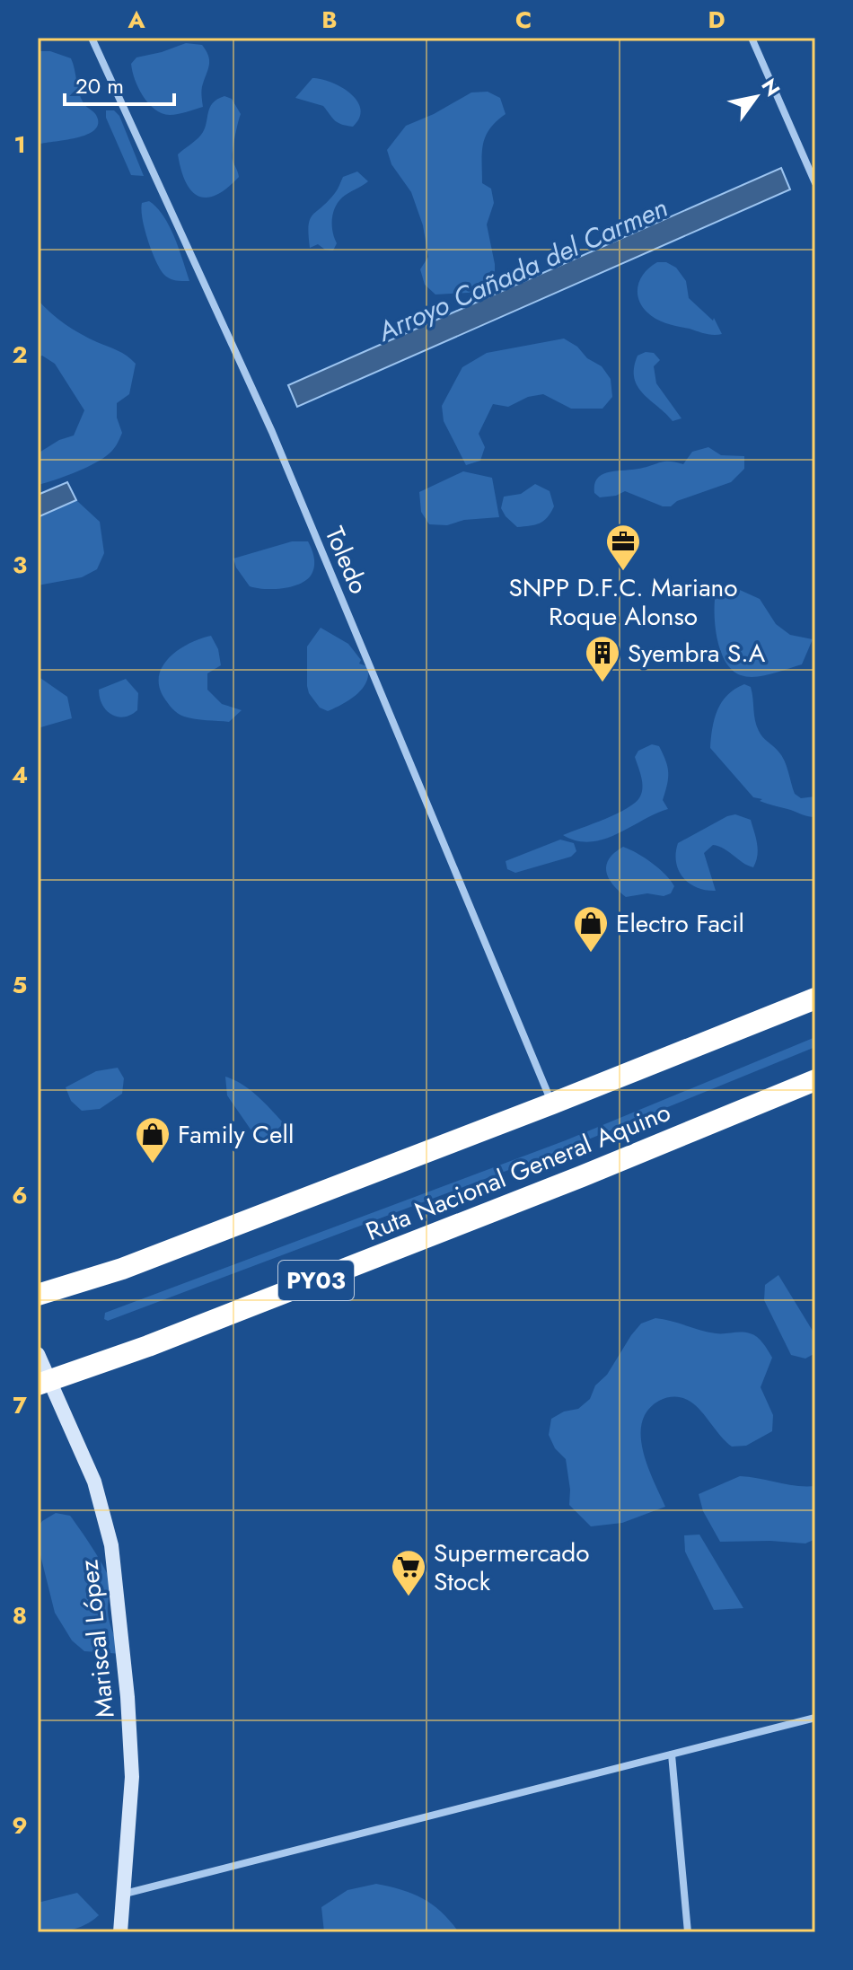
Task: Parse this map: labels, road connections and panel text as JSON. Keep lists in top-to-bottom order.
{
  "streets": {
    "highway": ["Ruta Nacional General Aquino", "PY03"],
    "street": ["Toledo", "Mariscal López"]
  },
  "crossings": [
    ["Toledo", "Ruta Nacional General Aquino"],
    ["Ruta Nacional General Aquino", "Mariscal López"]
  ],
  "water": ["Arroyo Cañada del Carmen"],
  "places": {
    "office": ["SNPP D.F.C. Mariano Roque Alonso"],
    "building": ["Syembra S.A"],
    "shop": ["Electro Facil", "Family Cell"],
    "supermarket": ["Supermercado Stock"]
  },
  "scale_bar": "20 m",
  "north": "top right",
  "grid": {
    "columns": [
      "A",
      "B",
      "C",
      "D"
    ],
    "rows": [
      "1",
      "2",
      "3",
      "4",
      "5",
      "6",
      "7",
      "8",
      "9"
    ]
  }
}
